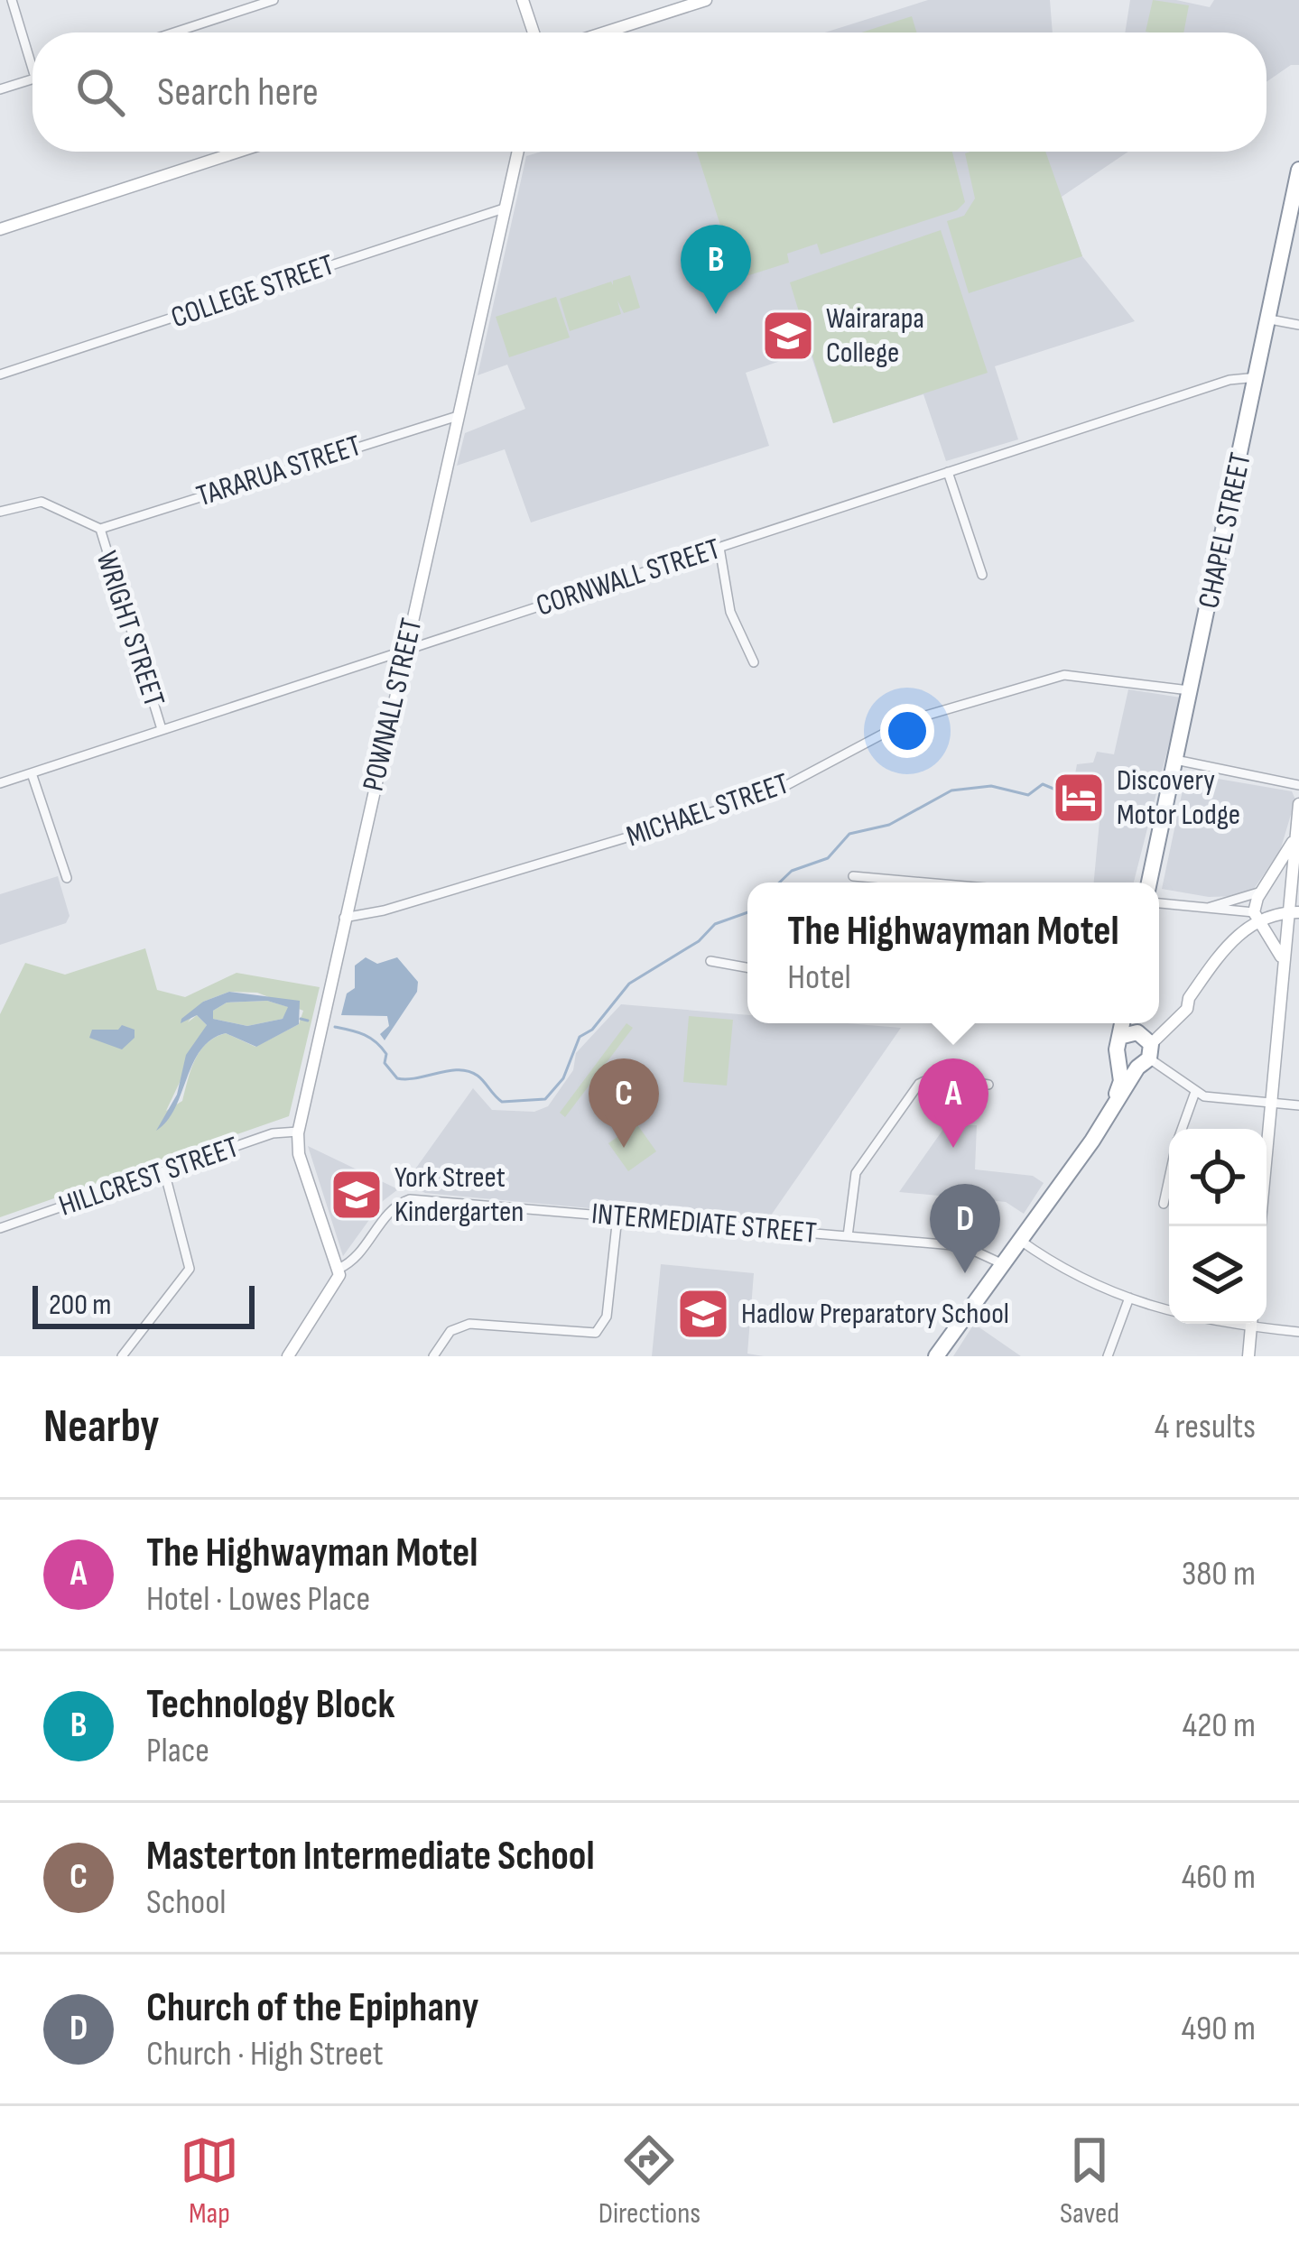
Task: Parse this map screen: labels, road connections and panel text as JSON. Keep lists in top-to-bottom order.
{
  "streets": {
    "highway": ["CHAPEL STREET"],
    "street": [
      "COLLEGE STREET",
      "TARARUA STREET",
      "CORNWALL STREET",
      "WRIGHT STREET",
      "POWNALL STREET",
      "MICHAEL STREET",
      "HILLCREST STREET",
      "INTERMEDIATE STREET"
    ]
  },
  "crossings": [
    ["COLLEGE STREET", "POWNALL STREET"],
    ["TARARUA STREET", "WRIGHT STREET"],
    ["TARARUA STREET", "POWNALL STREET"],
    ["CHAPEL STREET", "CORNWALL STREET"],
    ["CHAPEL STREET", "MICHAEL STREET"],
    ["CORNWALL STREET", "WRIGHT STREET"],
    ["CORNWALL STREET", "POWNALL STREET"],
    ["POWNALL STREET", "MICHAEL STREET"],
    ["POWNALL STREET", "HILLCREST STREET"],
    ["POWNALL STREET", "INTERMEDIATE STREET"]
  ],
  "places": {
    "school or university": ["Wairarapa College", "York Street Kindergarten", "Hadlow Preparatory School"],
    "hotel": ["Discovery Motor Lodge"]
  },
  "scale_bar": "200 m",
  "page": {
    "search": "Search here",
    "pins": [
      "B",
      "A",
      "C",
      "D"
    ],
    "popup": ["The Highwayman Motel", "Hotel"],
    "scale": "200 m",
    "heading": ["Nearby", "4 results"],
    "list": [
      {
        "mark": "A",
        "name": "The Highwayman Motel",
        "note": "Hotel · Lowes Place",
        "value": "380 m"
      },
      {
        "mark": "B",
        "name": "Technology Block",
        "note": "Place",
        "value": "420 m"
      },
      {
        "mark": "C",
        "name": "Masterton Intermediate School",
        "note": "School",
        "value": "460 m"
      },
      {
        "mark": "D",
        "name": "Church of the Epiphany",
        "note": "Church · High Street",
        "value": "490 m"
      }
    ],
    "nav": ["Map", "Directions", "Saved"]
  }
}
